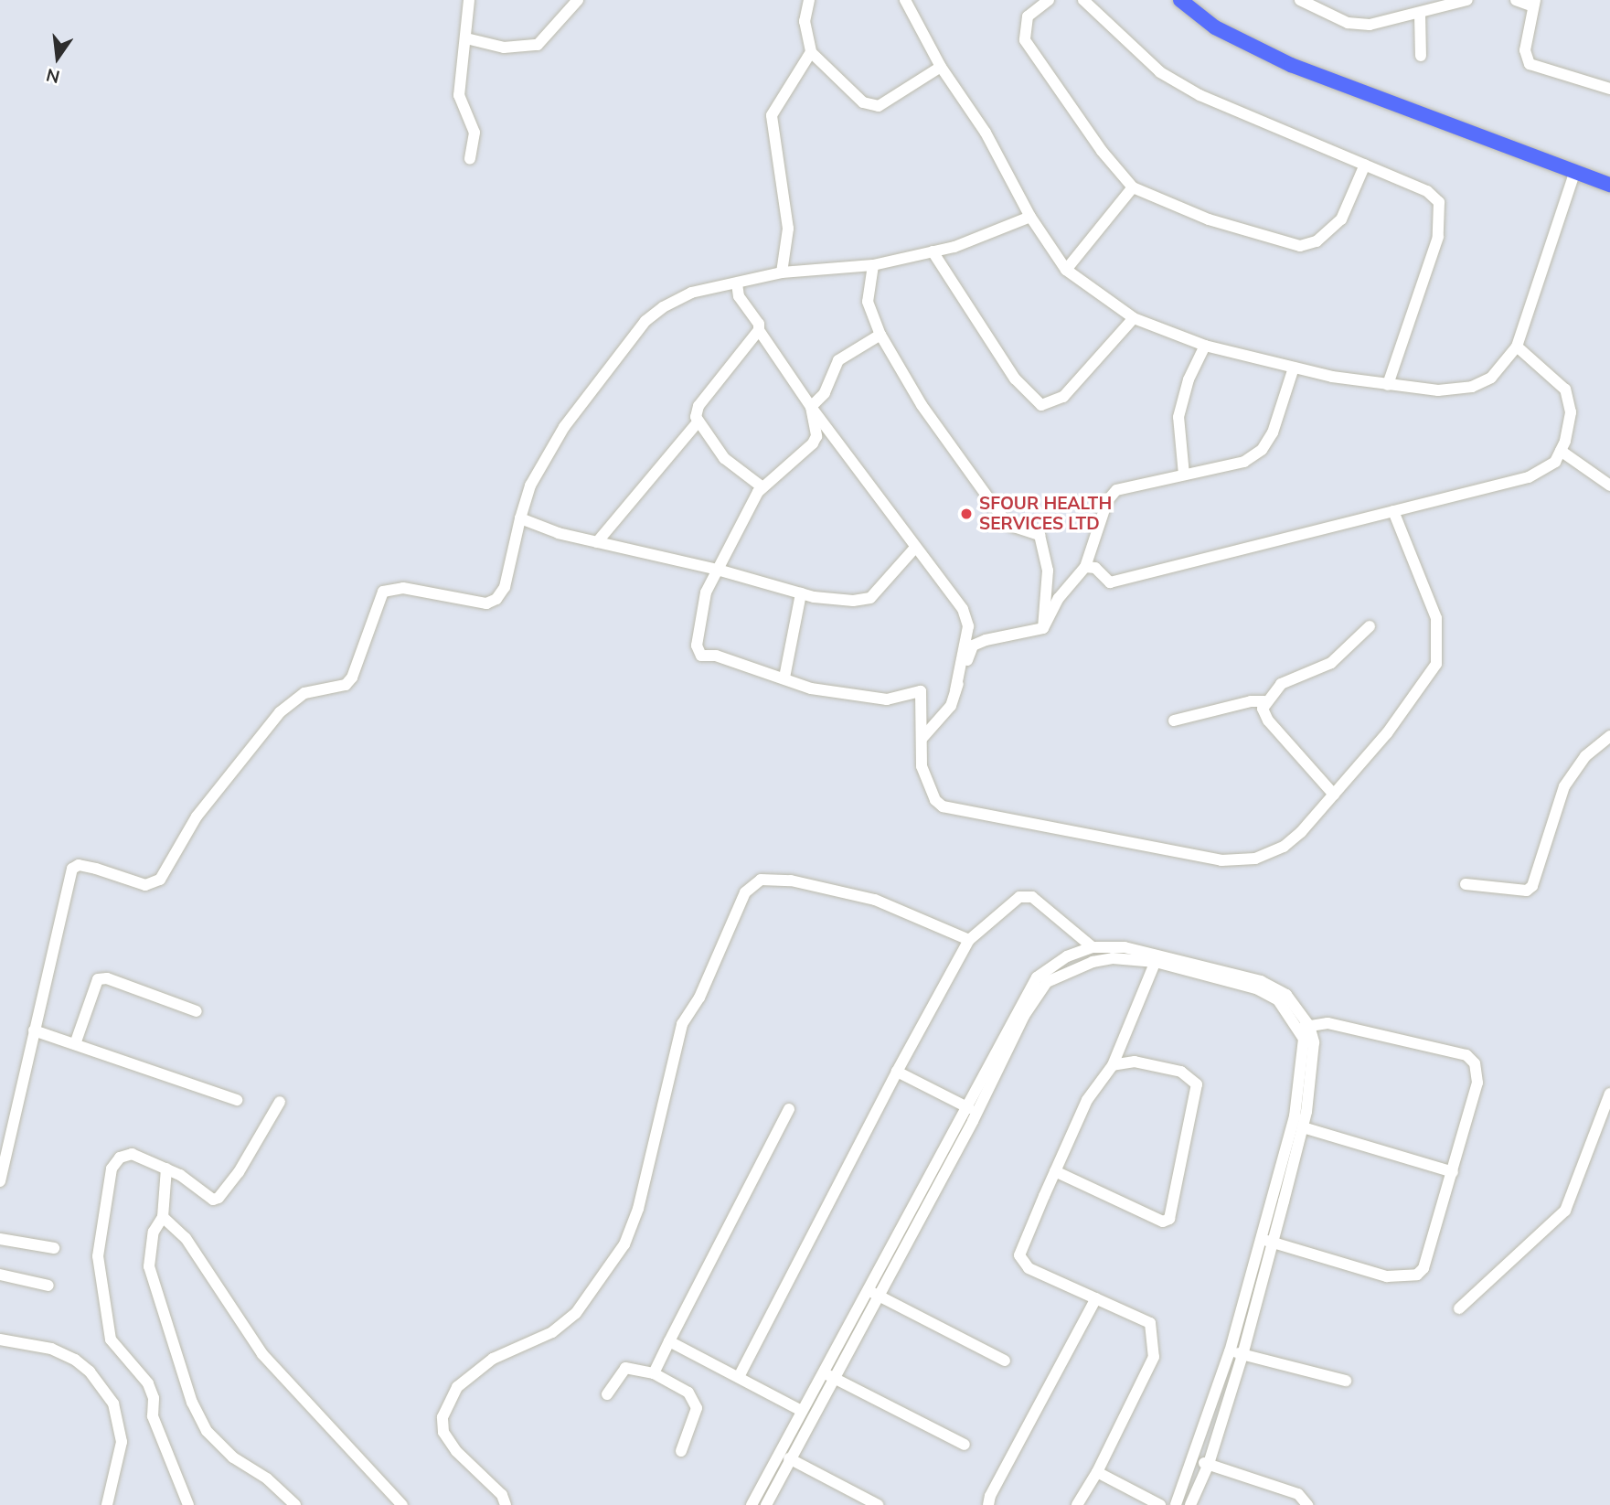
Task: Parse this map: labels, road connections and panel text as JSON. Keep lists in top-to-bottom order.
{
  "places": ["SFOUR HEALTH SERVICES LTD"],
  "north": "bottom"
}
